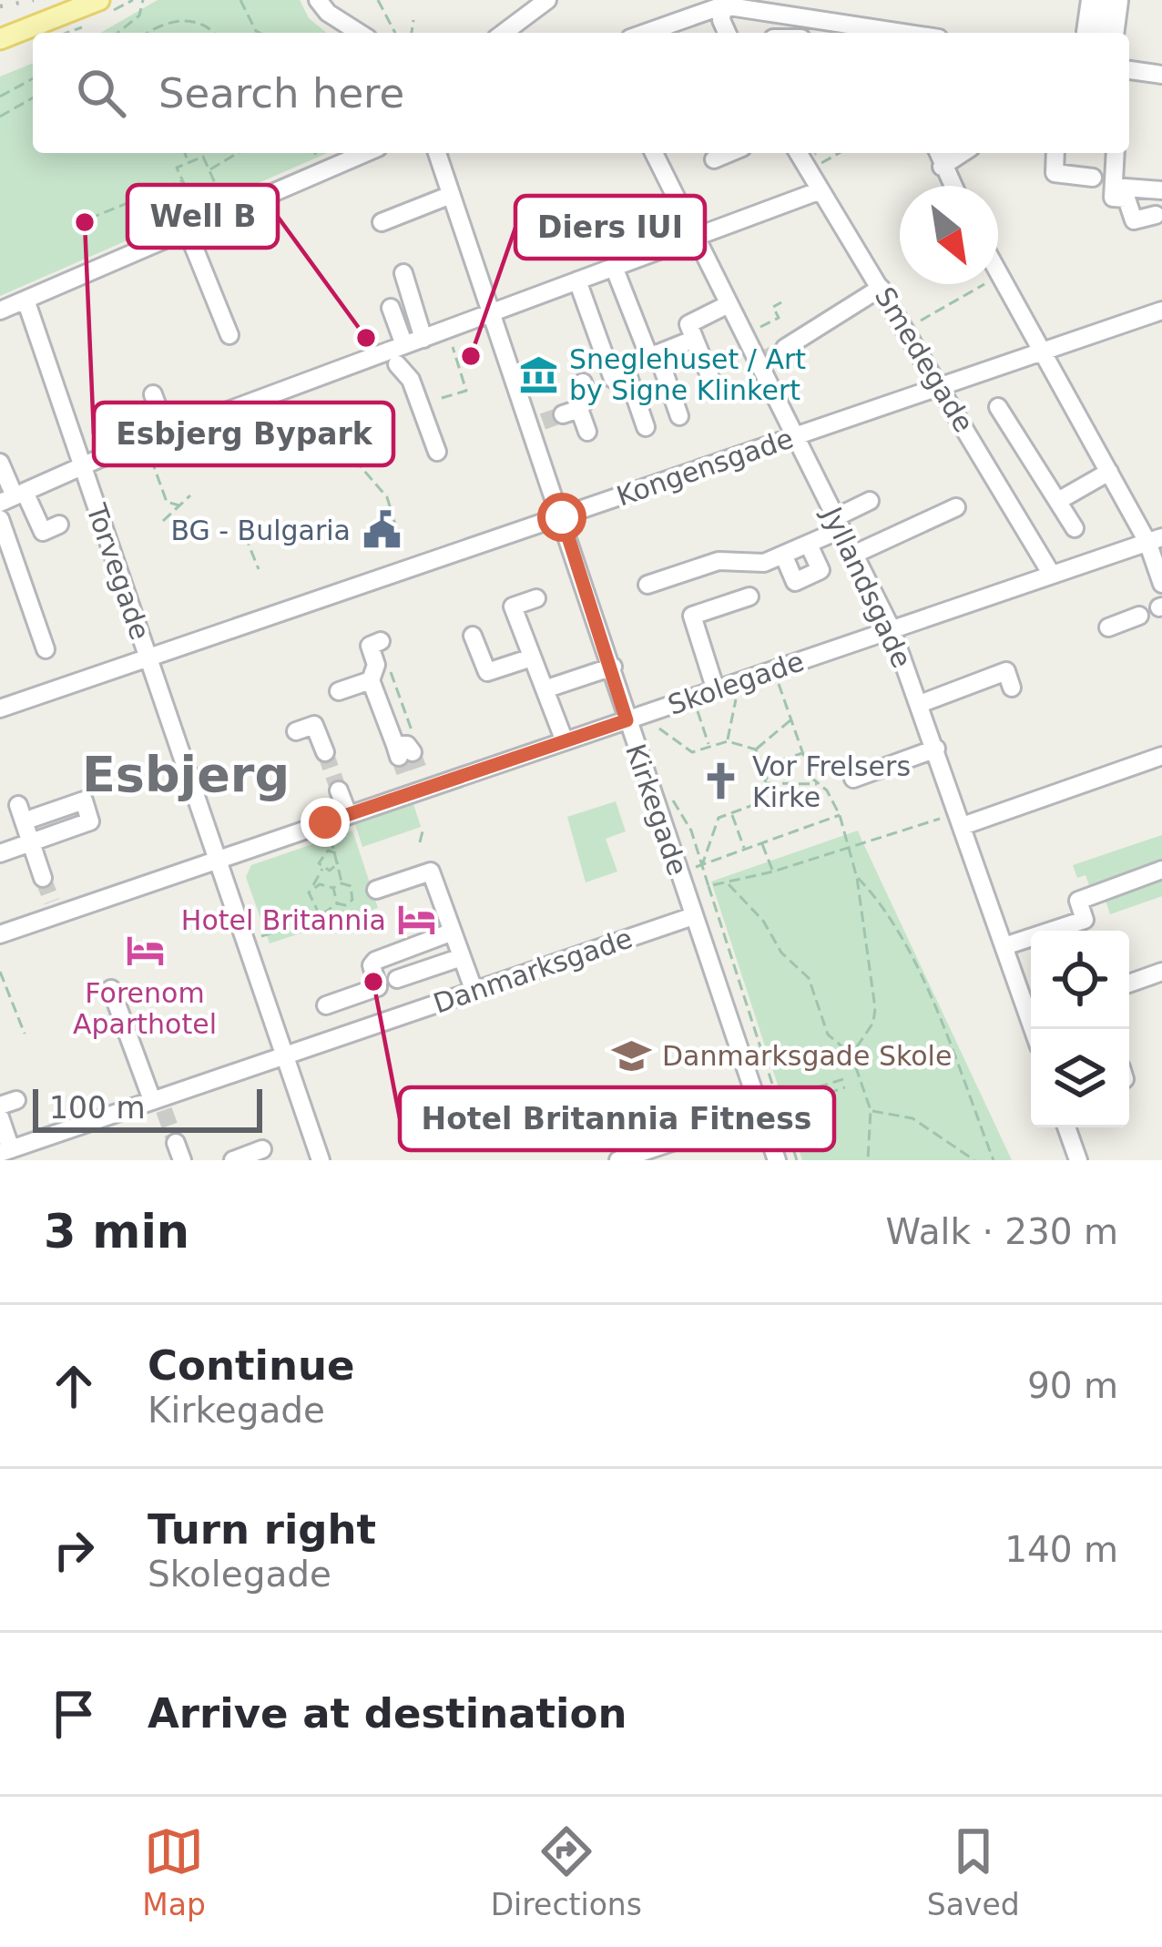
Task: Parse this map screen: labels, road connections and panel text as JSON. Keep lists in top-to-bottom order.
{
  "streets": {
    "street": [
      "Smedegade",
      "Kongensgade",
      "Torvegade",
      "Jyllandsgade",
      "Skolegade",
      "Kirkegade",
      "Danmarksgade"
    ]
  },
  "crossings": [
    ["Smedegade", "Kongensgade"],
    ["Smedegade", "Skolegade"],
    ["Kongensgade", "Torvegade"],
    ["Kongensgade", "Jyllandsgade"],
    ["Kongensgade", "Kirkegade"],
    ["Torvegade", "Skolegade"],
    ["Jyllandsgade", "Skolegade"],
    ["Skolegade", "Kirkegade"],
    ["Kirkegade", "Danmarksgade"]
  ],
  "districts": ["Esbjerg"],
  "places": {
    "other": [
      "Esbjerg Bypark",
      "Well B",
      "Diers IUI",
      "Hotel Britannia Fitness"
    ],
    "museum": ["Sneglehuset / Art by Signe Klinkert"],
    "public building": ["BG - Bulgaria"],
    "church": ["Vor Frelsers Kirke"],
    "hotel": ["Hotel Britannia", "Forenom Aparthotel"],
    "school or university": ["Danmarksgade Skole"]
  },
  "scale_bar": "100 m",
  "north": "bottom right",
  "page": {
    "search": "Search here",
    "scale": "100 m",
    "heading": ["3 min", "Walk · 230 m"],
    "list": [
      ["Continue", "Kirkegade", "90 m"],
      ["Turn right", "Skolegade", "140 m"],
      "Arrive at destination"
    ],
    "nav": ["Map", "Directions", "Saved"]
  }
}
